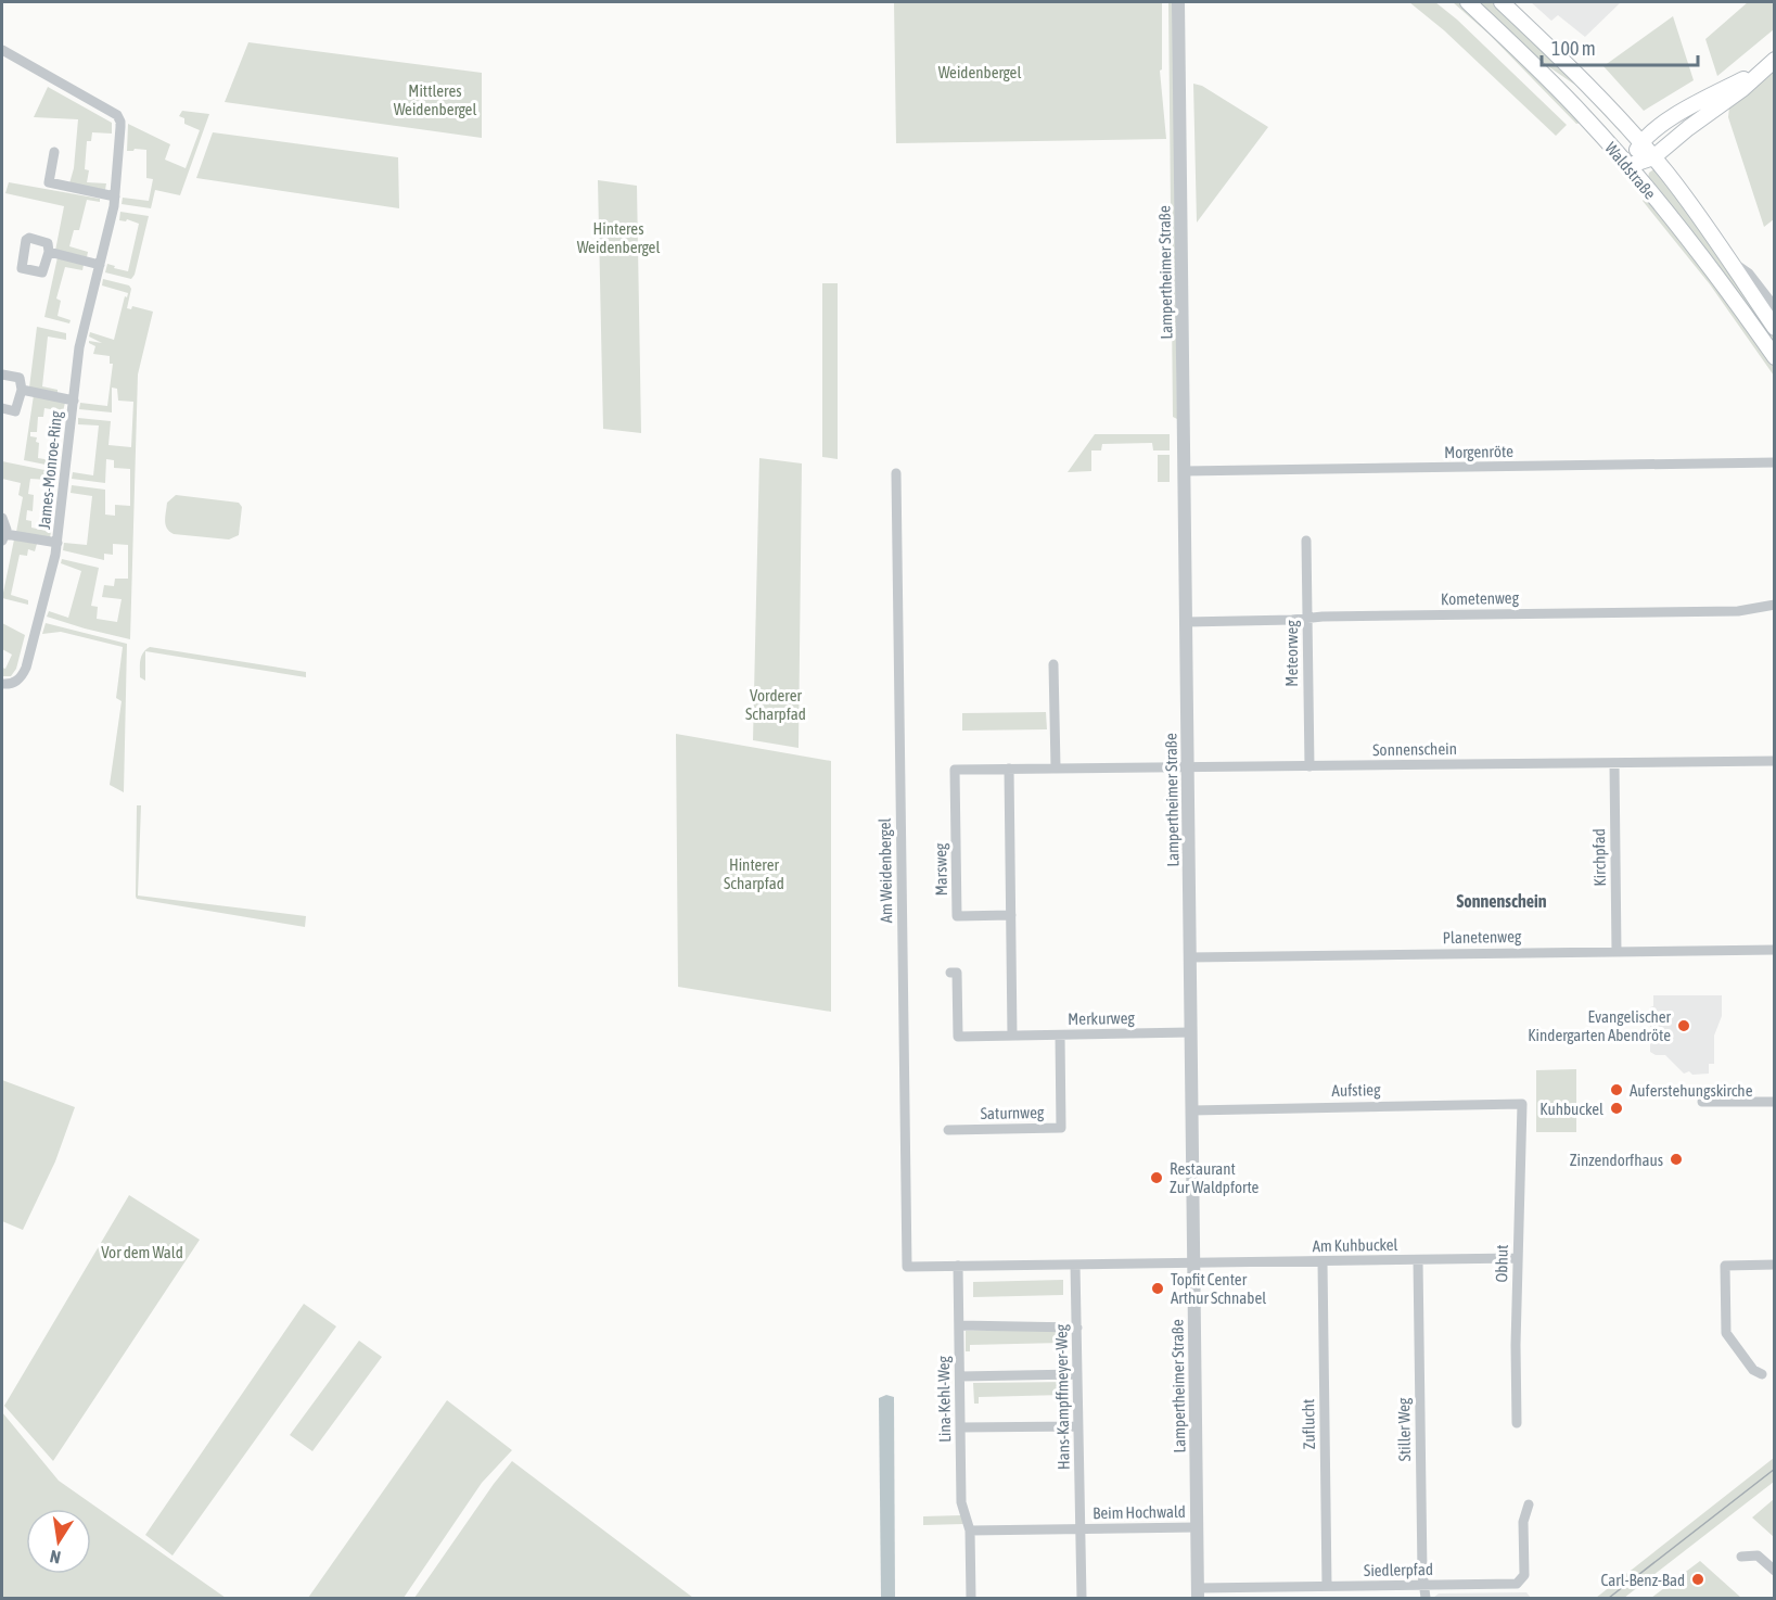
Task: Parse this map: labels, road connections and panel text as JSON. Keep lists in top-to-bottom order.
{
  "streets": {
    "main road": ["Waldstraße"],
    "street": [
      "Lampertheimer Straße",
      "Morgenröte",
      "James-Monroe-Ring",
      "Kometenweg",
      "Meteorweg",
      "Sonnenschein",
      "Kirchpfad",
      "Marsweg",
      "Am Weidenbergel",
      "Planetenweg",
      "Merkurweg",
      "Aufstieg",
      "Saturnweg",
      "Am Kuhbuckel",
      "Obhut",
      "Hans-Kampffmeyer-Weg",
      "Lina-Kehl-Weg",
      "Zuflucht",
      "Stiller Weg",
      "Beim Hochwald",
      "Siedlerpfad"
    ]
  },
  "crossings": [
    ["Lampertheimer Straße", "Morgenröte"],
    ["Lampertheimer Straße", "Kometenweg"],
    ["Lampertheimer Straße", "Sonnenschein"],
    ["Lampertheimer Straße", "Planetenweg"],
    ["Lampertheimer Straße", "Merkurweg"],
    ["Lampertheimer Straße", "Aufstieg"],
    ["Lampertheimer Straße", "Am Kuhbuckel"],
    ["Lampertheimer Straße", "Beim Hochwald"],
    ["Lampertheimer Straße", "Siedlerpfad"],
    ["Kometenweg", "Meteorweg"],
    ["Meteorweg", "Sonnenschein"],
    ["Sonnenschein", "Kirchpfad"],
    ["Sonnenschein", "Marsweg"],
    ["Kirchpfad", "Planetenweg"],
    ["Am Weidenbergel", "Lina-Kehl-Weg"],
    ["Merkurweg", "Saturnweg"],
    ["Aufstieg", "Obhut"],
    ["Am Kuhbuckel", "Obhut"],
    ["Am Kuhbuckel", "Zuflucht"],
    ["Am Kuhbuckel", "Stiller Weg"],
    ["Hans-Kampffmeyer-Weg", "Beim Hochwald"],
    ["Lina-Kehl-Weg", "Beim Hochwald"],
    ["Zuflucht", "Siedlerpfad"],
    ["Stiller Weg", "Siedlerpfad"]
  ],
  "districts": ["Sonnenschein"],
  "parks": [
    "Weidenbergel",
    "Mittleres Weidenbergel",
    "Hinteres Weidenbergel",
    "Vorderer Scharpfad",
    "Hinterer Scharpfad",
    "Vor dem Wald"
  ],
  "places": [
    "Evangelischer Kindergarten Abendröte",
    "Auferstehungskirche",
    "Kuhbuckel",
    "Zinzendorfhaus",
    "Restaurant Zur Waldpforte",
    "Topfit Center Arthur Schnabel",
    "Carl-Benz-Bad"
  ],
  "scale_bar": "100 m",
  "north": "bottom"
}
